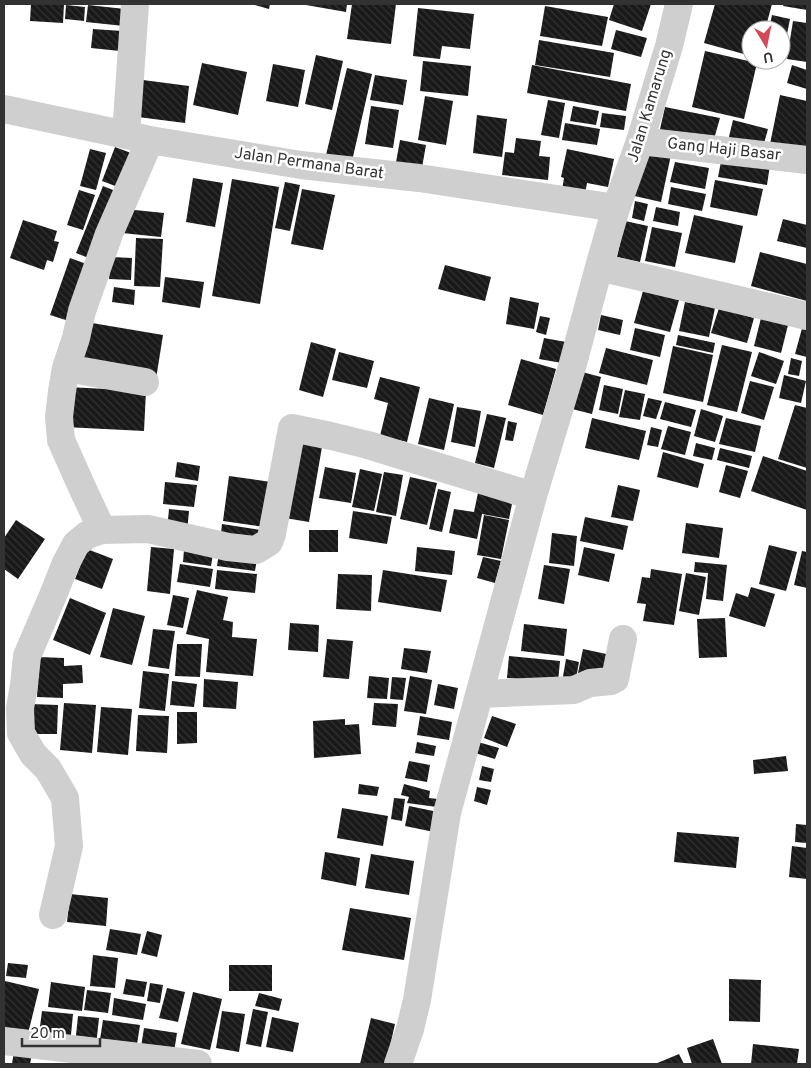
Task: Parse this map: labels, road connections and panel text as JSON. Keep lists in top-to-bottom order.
{
  "streets": {
    "street": ["Jalan Kamarung", "Gang Haji Basar", "Jalan Permana Barat"]
  },
  "crossings": [
    ["Jalan Kamarung", "Gang Haji Basar"],
    ["Jalan Kamarung", "Jalan Permana Barat"]
  ],
  "scale_bar": "20 m",
  "north": "bottom"
}
